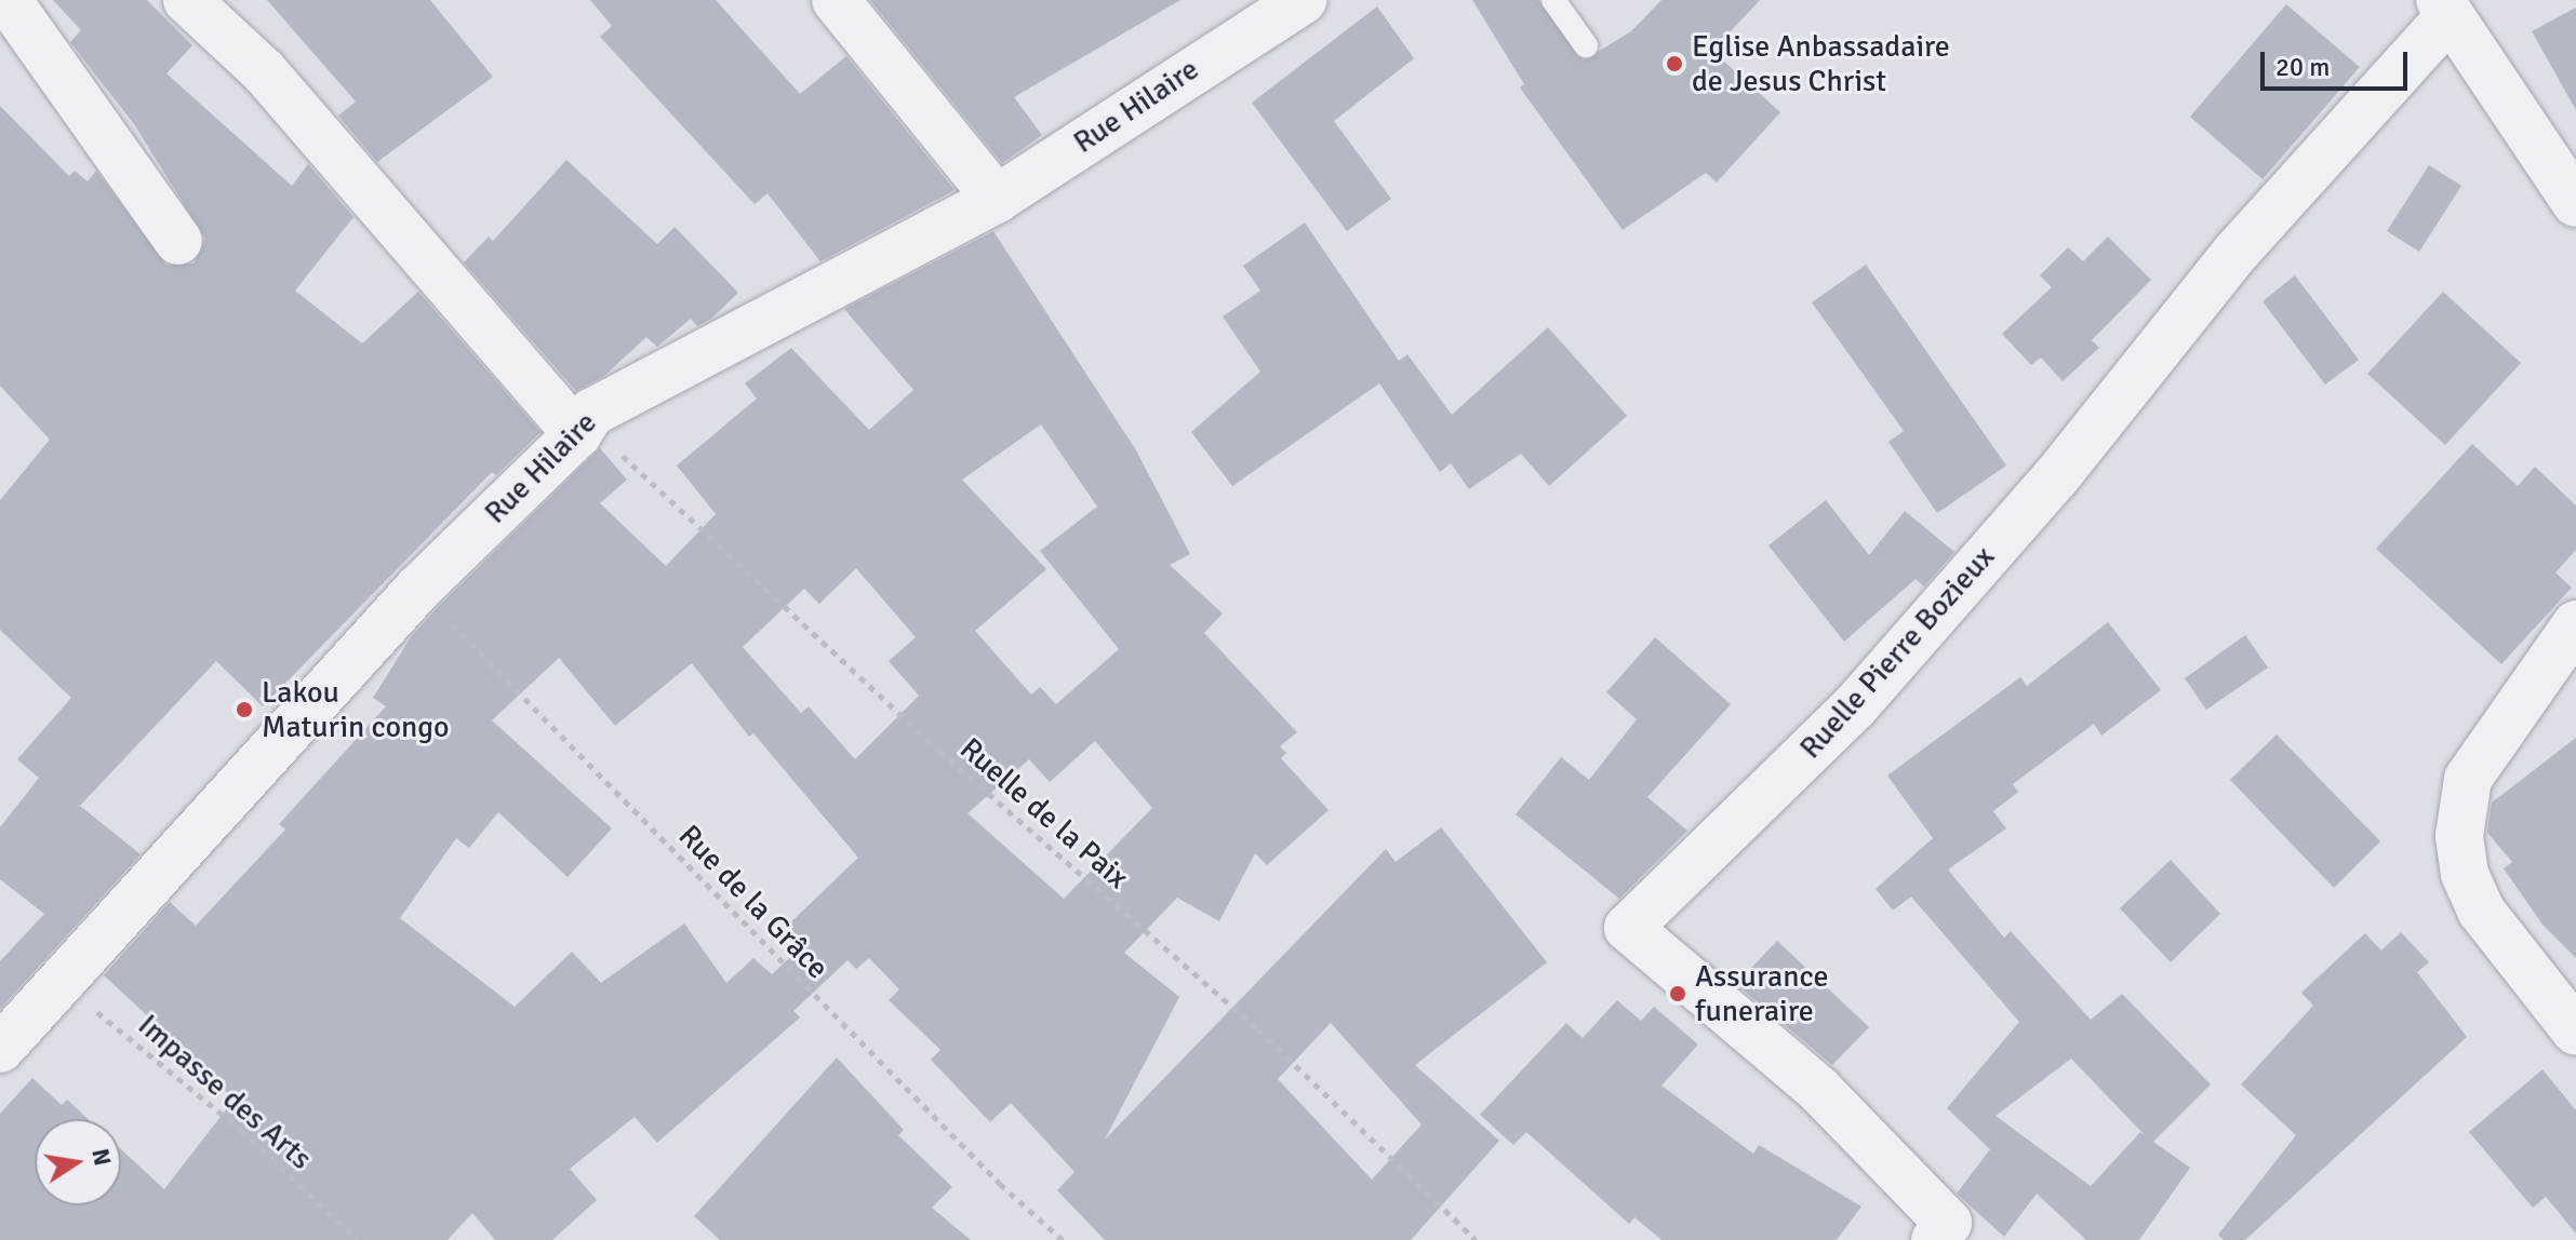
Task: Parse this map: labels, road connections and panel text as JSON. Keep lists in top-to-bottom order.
{
  "streets": {
    "street": ["Rue Hilaire", "Ruelle Pierre Bozieux"],
    "path": ["Ruelle de la Paix", "Rue de la Grâce", "Impasse des Arts"]
  },
  "crossings": [
    ["Rue Hilaire", "Ruelle de la Paix"],
    ["Rue Hilaire", "Rue de la Grâce"],
    ["Rue Hilaire", "Impasse des Arts"]
  ],
  "places": ["Eglise Anbassadaire de Jesus Christ", "Lakou Maturin congo", "Assurance funeraire"],
  "scale_bar": "20 m",
  "north": "right"
}
